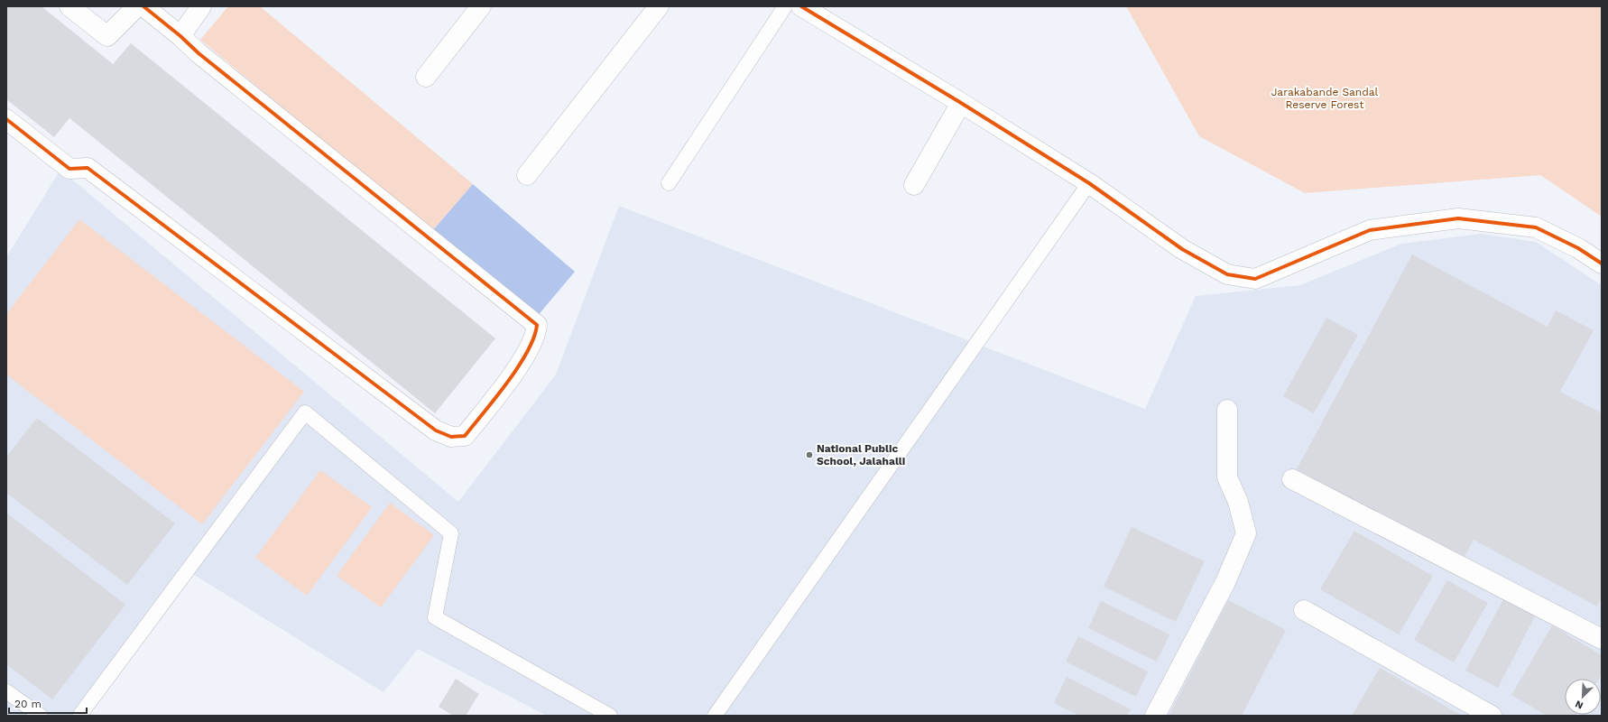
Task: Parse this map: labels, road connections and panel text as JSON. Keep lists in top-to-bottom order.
{
  "parks": ["Jarakabande Sandal Reserve Forest"],
  "places": ["National Public School, Jalahalli"],
  "scale_bar": "20 m",
  "north": "bottom left"
}
